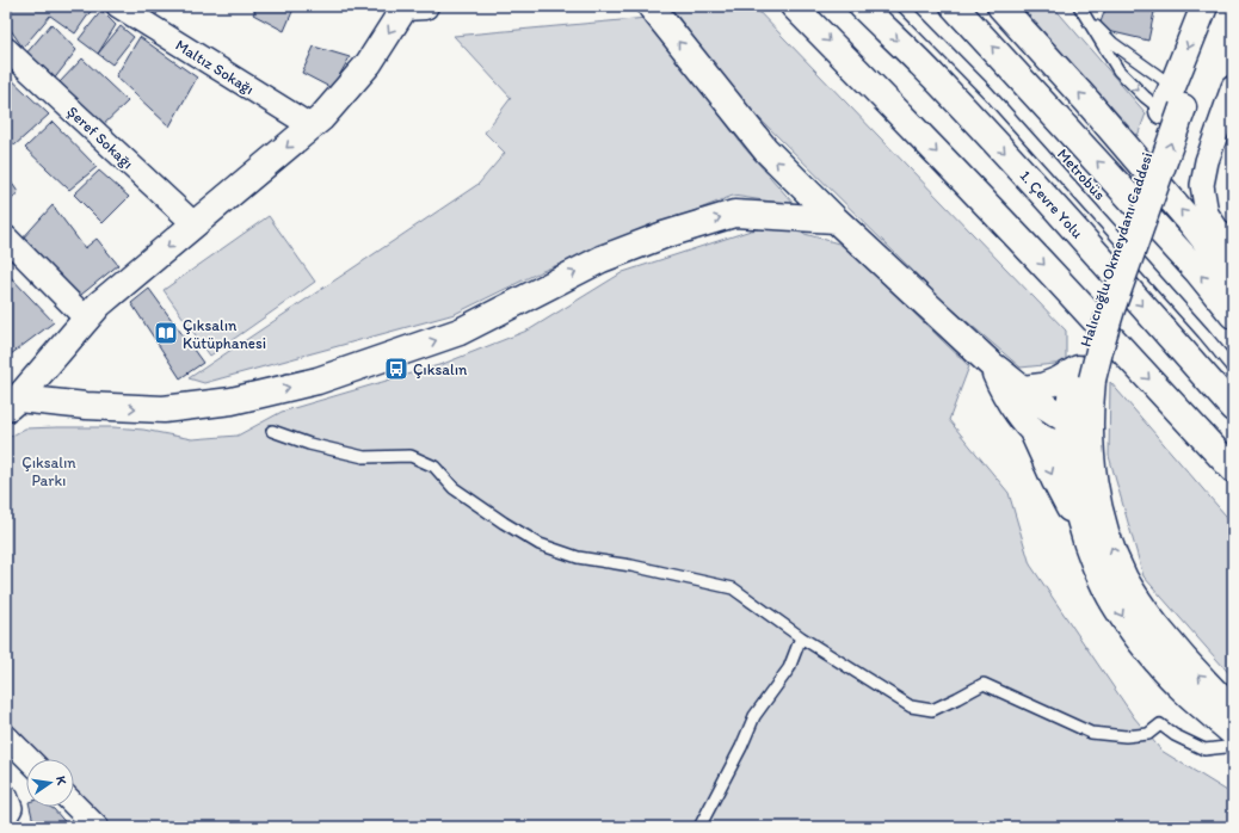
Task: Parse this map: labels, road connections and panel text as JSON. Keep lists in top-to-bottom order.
{
  "streets": {
    "main road": ["1. Çevre Yolu", "Halıcıoğlu Okmeydanı Caddesi"],
    "street": ["Maltız Sokağı", "Şeref Sokağı"],
    "lane": ["Metrobüs"]
  },
  "parks": ["Çıksalın Parkı"],
  "places": {
    "library": ["Çıksalın Kütüphanesi"],
    "bus stop": ["Çıksalın"]
  },
  "north": "right"
}
